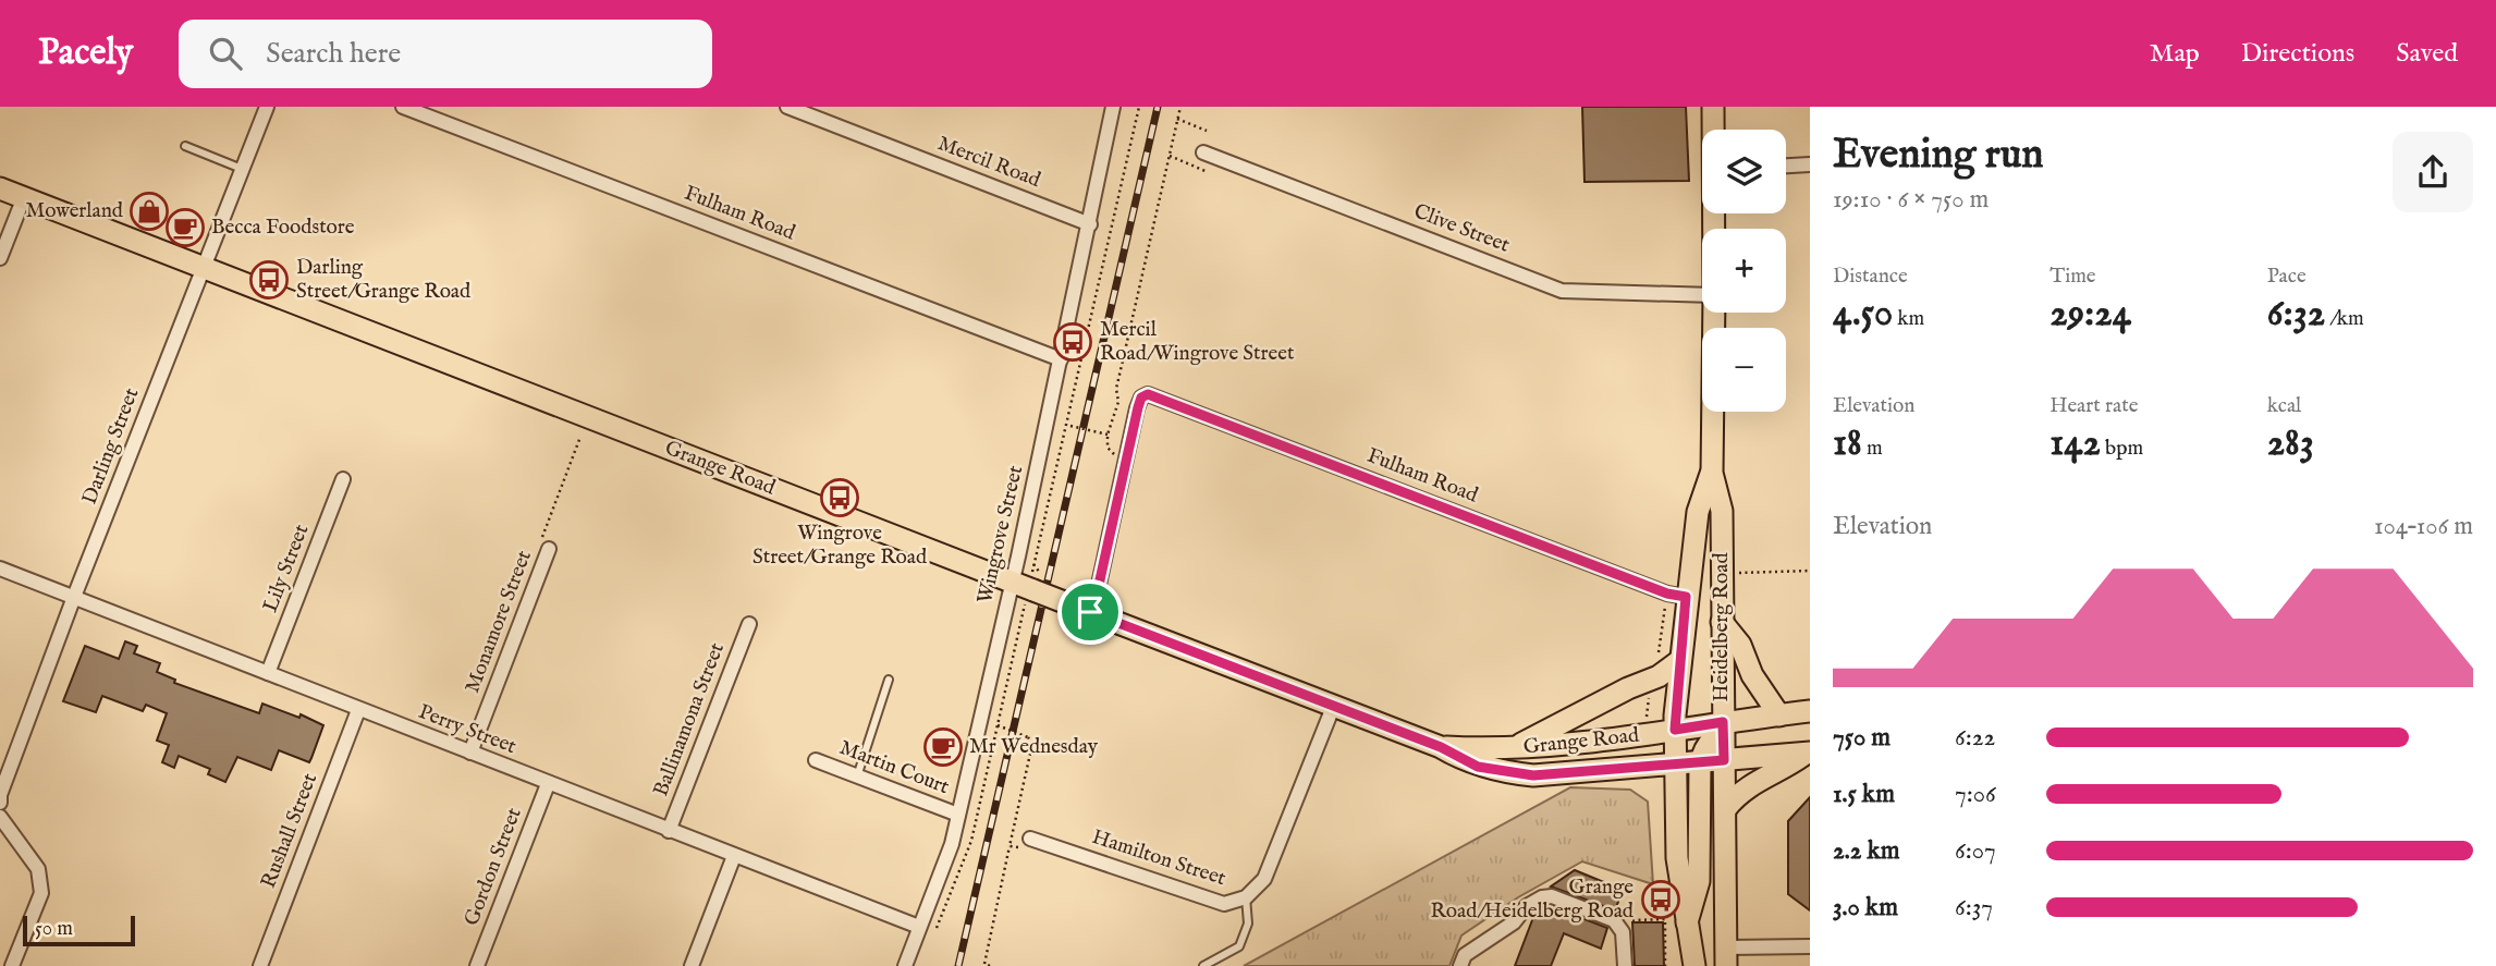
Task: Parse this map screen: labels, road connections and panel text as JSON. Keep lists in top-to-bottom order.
{
  "streets": {
    "main road": ["Grange Road", "Heidelberg Road"],
    "street": [
      "Mercil Road",
      "Fulham Road",
      "Clive Street",
      "Darling Street",
      "Wingrove Street",
      "Lily Street",
      "Monamore Street",
      "Ballinamona Street",
      "Perry Street",
      "Martin Court",
      "Rushall Street",
      "Hamilton Street",
      "Gordon Street"
    ]
  },
  "crossings": [
    ["Mercil Road", "Wingrove Street"],
    ["Fulham Road", "Grange Road"],
    ["Fulham Road", "Wingrove Street"],
    ["Fulham Road", "Heidelberg Road"],
    ["Darling Street", "Grange Road"],
    ["Darling Street", "Perry Street"],
    ["Grange Road", "Wingrove Street"],
    ["Grange Road", "Heidelberg Road"],
    ["Grange Road", "Hamilton Street"],
    ["Wingrove Street", "Perry Street"],
    ["Wingrove Street", "Martin Court"],
    ["Lily Street", "Perry Street"],
    ["Monamore Street", "Perry Street"],
    ["Ballinamona Street", "Perry Street"],
    ["Perry Street", "Rushall Street"],
    ["Perry Street", "Gordon Street"]
  ],
  "places": {
    "shop": ["Mowerland"],
    "cafe": ["Becca Foodstore", "Mr Wednesday"],
    "bus stop": [
      "Darling Street/Grange Road",
      "Mercil Road/Wingrove Street",
      "Wingrove Street/Grange Road",
      "Grange Road/Heidelberg Road"
    ]
  },
  "scale_bar": "50 m",
  "page": {
    "header": "Pacely",
    "search": "Search here",
    "nav": ["Map", "Directions", "Saved"],
    "heading": ["Evening run", "19:10 · 6 × 750 m"],
    "map_buttons": ["+", "−"],
    "stats": [
      ["Distance", "4.50 km"],
      ["Time", "29:24"],
      ["Pace", "6:32 /km"],
      ["Elevation", "18 m"],
      ["Heart rate", "142 bpm"],
      ["kcal", "283"]
    ],
    "chart": ["Elevation", "104–106 m"],
    "list": [
      {
        "name": "750 m",
        "note": "6:22"
      },
      {
        "name": "1.5 km",
        "note": "7:06"
      },
      {
        "name": "2.2 km",
        "note": "6:07"
      },
      {
        "name": "3.0 km",
        "note": "6:37"
      }
    ],
    "scale": "50 m"
  }
}
